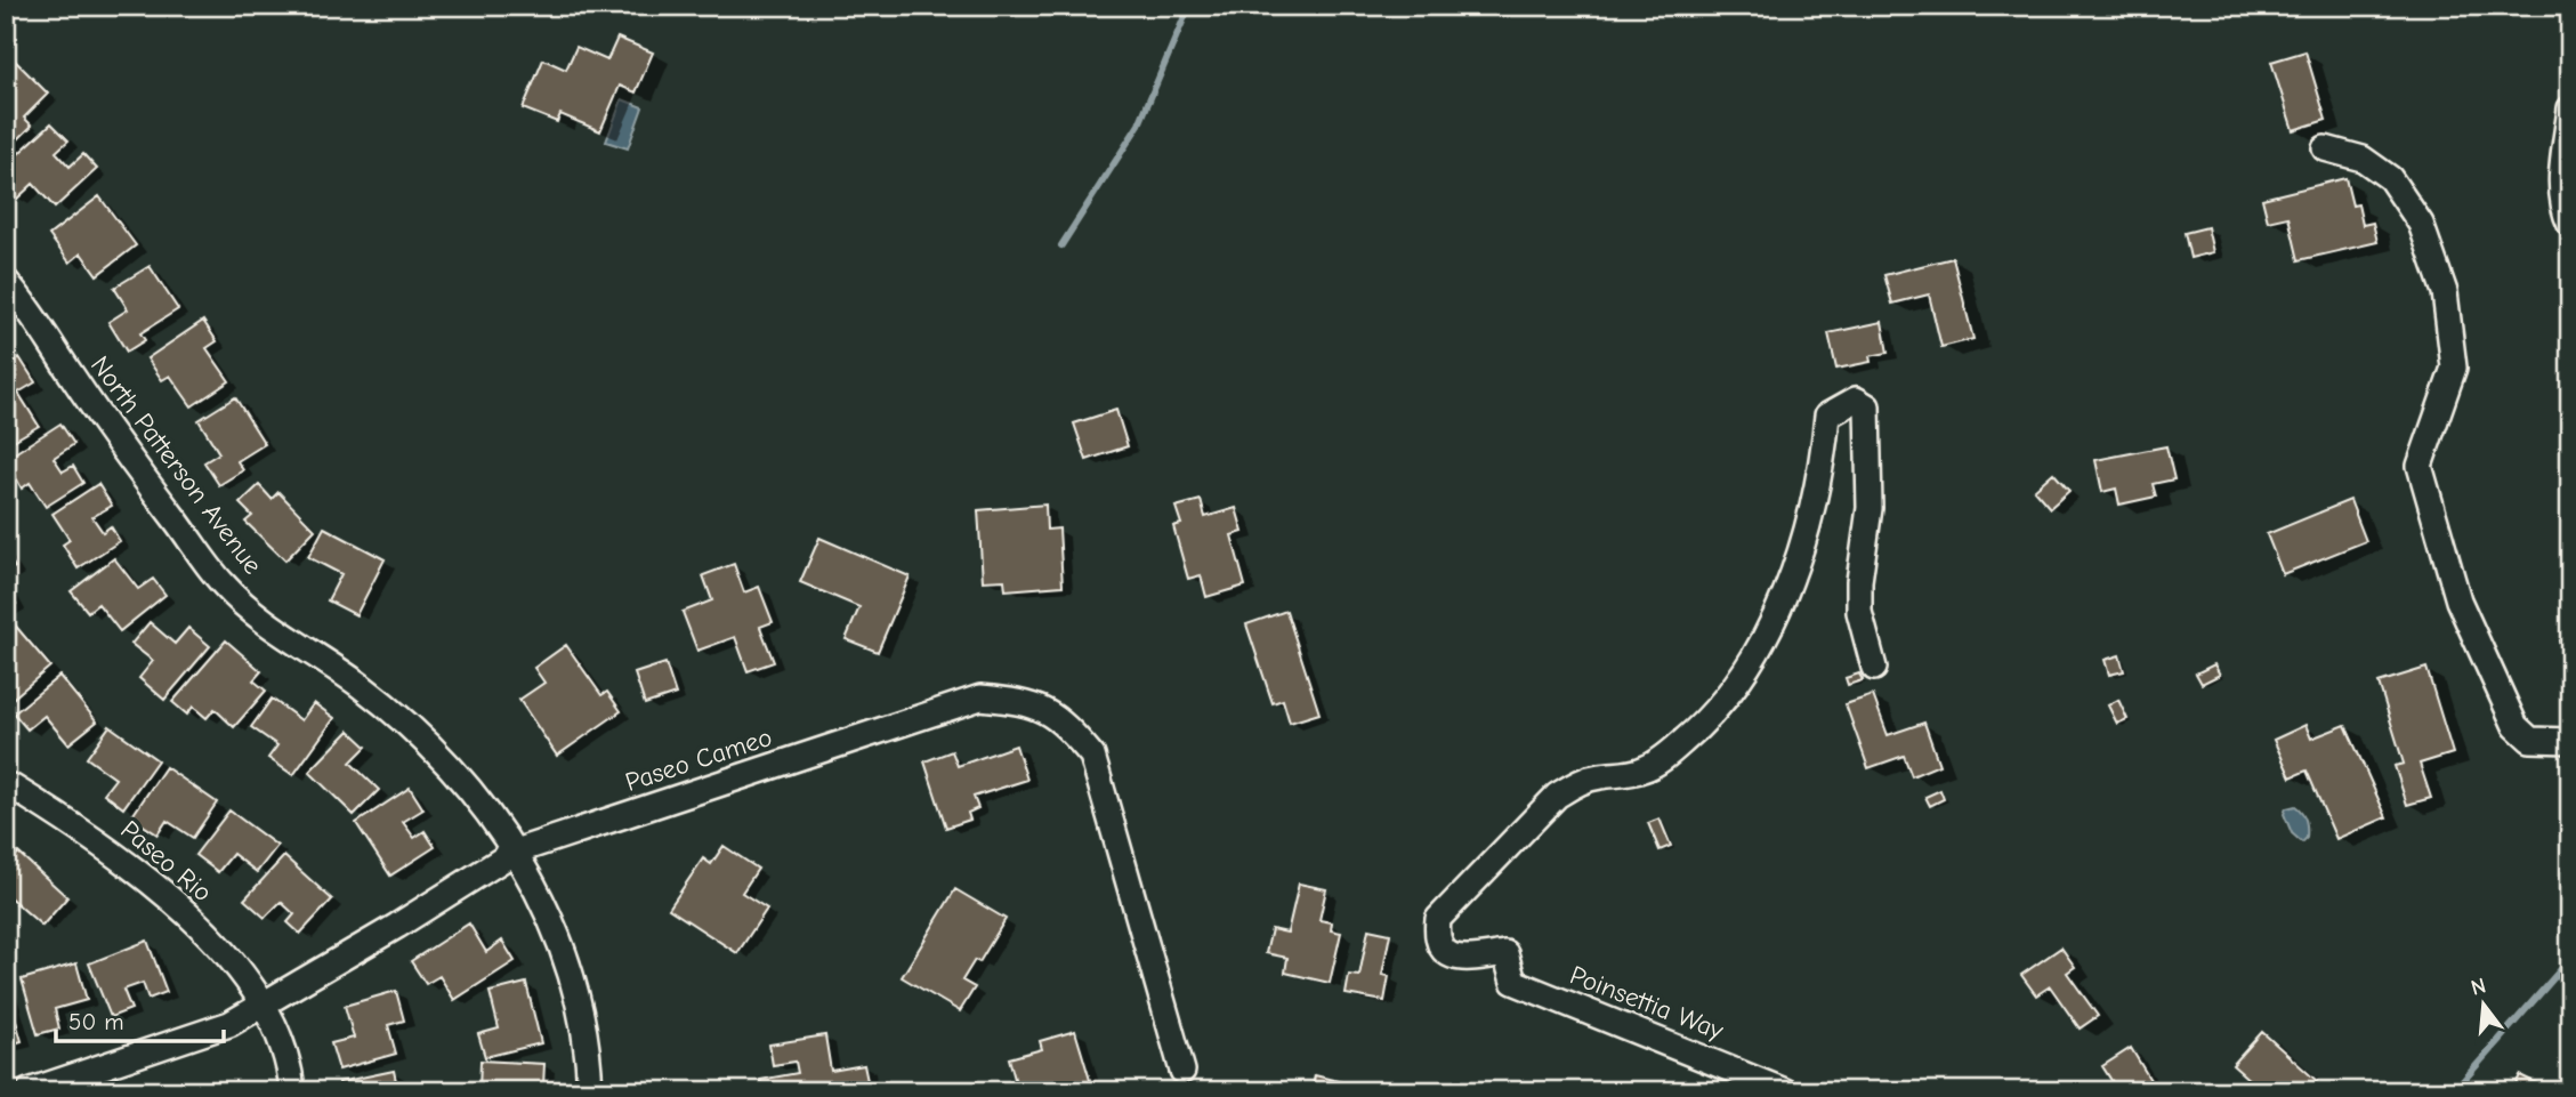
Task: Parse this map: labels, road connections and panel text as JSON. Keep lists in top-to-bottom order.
{
  "streets": {
    "street": [
      "North Patterson Avenue",
      "Paseo Cameo",
      "Paseo Rio",
      "Poinsettia Way"
    ]
  },
  "crossings": [
    ["North Patterson Avenue", "Paseo Cameo"],
    ["Paseo Cameo", "Paseo Rio"]
  ],
  "scale_bar": "50 m",
  "north": "top"
}
